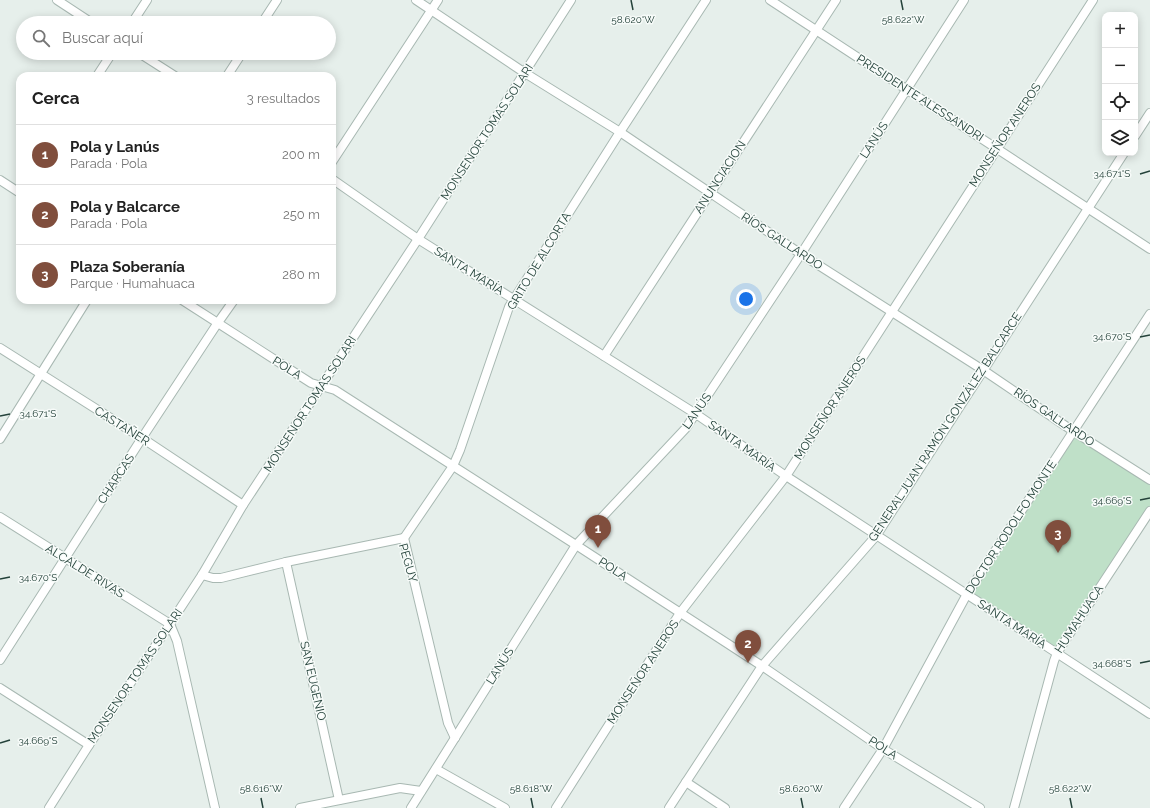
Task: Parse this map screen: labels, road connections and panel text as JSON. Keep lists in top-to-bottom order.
{
  "streets": {
    "street": [
      "PRESIDENTE ALESSANDRI",
      "MONSENOR TOMAS SOLARI",
      "MONSEÑOR ANEROS",
      "LANÚS",
      "ANUNCIACION",
      "RÍOS GALLARDO",
      "GRITO DE ALCORTA",
      "SANTA MARÍA",
      "POLA",
      "CASTAÑER",
      "GENERAL JUAN RAMÓN GONZÁLEZ BALCARCE",
      "CHARCAS",
      "DOCTOR RODOLFO MONTE",
      "PEGUY",
      "ALCALDE RIVAS",
      "HUMAHUACA",
      "SAN EUGENIO"
    ]
  },
  "crossings": [
    ["PRESIDENTE ALESSANDRI", "MONSEÑOR ANEROS"],
    ["PRESIDENTE ALESSANDRI", "LANÚS"],
    ["PRESIDENTE ALESSANDRI", "ANUNCIACION"],
    ["PRESIDENTE ALESSANDRI", "GENERAL JUAN RAMÓN GONZÁLEZ BALCARCE"],
    ["MONSENOR TOMAS SOLARI", "RÍOS GALLARDO"],
    ["MONSENOR TOMAS SOLARI", "SANTA MARÍA"],
    ["MONSENOR TOMAS SOLARI", "POLA"],
    ["MONSENOR TOMAS SOLARI", "CASTAÑER"],
    ["MONSENOR TOMAS SOLARI", "PEGUY"],
    ["MONSENOR TOMAS SOLARI", "ALCALDE RIVAS"],
    ["MONSEÑOR ANEROS", "RÍOS GALLARDO"],
    ["MONSEÑOR ANEROS", "SANTA MARÍA"],
    ["MONSEÑOR ANEROS", "POLA"],
    ["LANÚS", "RÍOS GALLARDO"],
    ["LANÚS", "SANTA MARÍA"],
    ["LANÚS", "POLA"],
    ["LANÚS", "PEGUY"],
    ["ANUNCIACION", "RÍOS GALLARDO"],
    ["ANUNCIACION", "SANTA MARÍA"],
    ["RÍOS GALLARDO", "GRITO DE ALCORTA"],
    ["RÍOS GALLARDO", "GENERAL JUAN RAMÓN GONZÁLEZ BALCARCE"],
    ["RÍOS GALLARDO", "DOCTOR RODOLFO MONTE"],
    ["GRITO DE ALCORTA", "SANTA MARÍA"],
    ["GRITO DE ALCORTA", "POLA"],
    ["GRITO DE ALCORTA", "PEGUY"],
    ["SANTA MARÍA", "GENERAL JUAN RAMÓN GONZÁLEZ BALCARCE"],
    ["SANTA MARÍA", "DOCTOR RODOLFO MONTE"],
    ["SANTA MARÍA", "HUMAHUACA"],
    ["POLA", "GENERAL JUAN RAMÓN GONZÁLEZ BALCARCE"],
    ["POLA", "CHARCAS"],
    ["POLA", "DOCTOR RODOLFO MONTE"],
    ["CASTAÑER", "CHARCAS"],
    ["CHARCAS", "ALCALDE RIVAS"],
    ["PEGUY", "SAN EUGENIO"]
  ],
  "page": {
    "map_buttons": ["+", "−"],
    "search": "Buscar aquí",
    "heading": ["Cerca", "3 resultados"],
    "list": [
      {
        "mark": "1",
        "name": "Pola y Lanús",
        "note": "Parada · Pola",
        "value": "200 m"
      },
      {
        "mark": "2",
        "name": "Pola y Balcarce",
        "note": "Parada · Pola",
        "value": "250 m"
      },
      {
        "mark": "3",
        "name": "Plaza Soberanía",
        "note": "Parque · Humahuaca",
        "value": "280 m"
      }
    ],
    "pins": ["1", "3", "2"]
  },
  "coordinates": [
    "58.620°W",
    "58.622°W",
    "34.671°S",
    "34.670°S",
    "34.669°S",
    "34.668°S",
    "58.616°W",
    "58.618°W"
  ]
}
